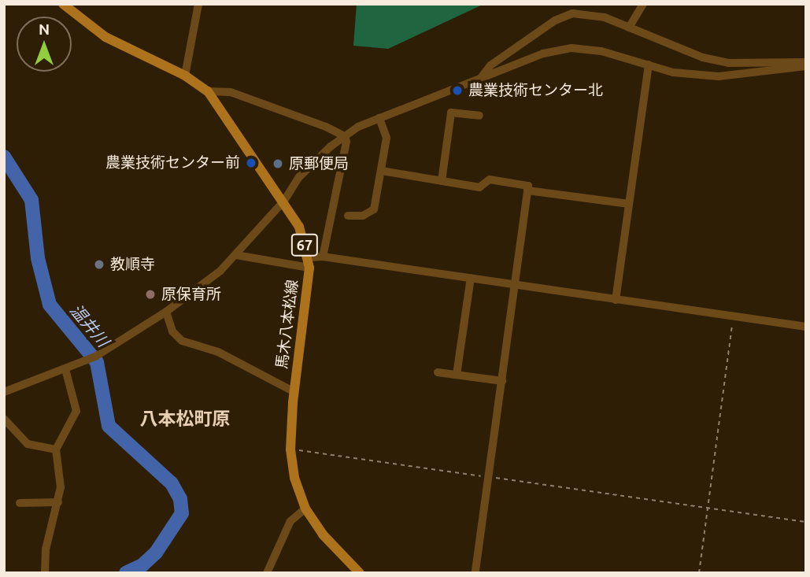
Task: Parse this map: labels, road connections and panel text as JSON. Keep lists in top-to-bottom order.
{
  "streets": {
    "main road": ["67", "馬木八本松線"]
  },
  "districts": ["八本松町原"],
  "water": ["温井川"],
  "places": [
    "農業技術センター北",
    "農業技術センター前",
    "原郵便局",
    "教順寺",
    "原保育所"
  ],
  "north": "top"
}
